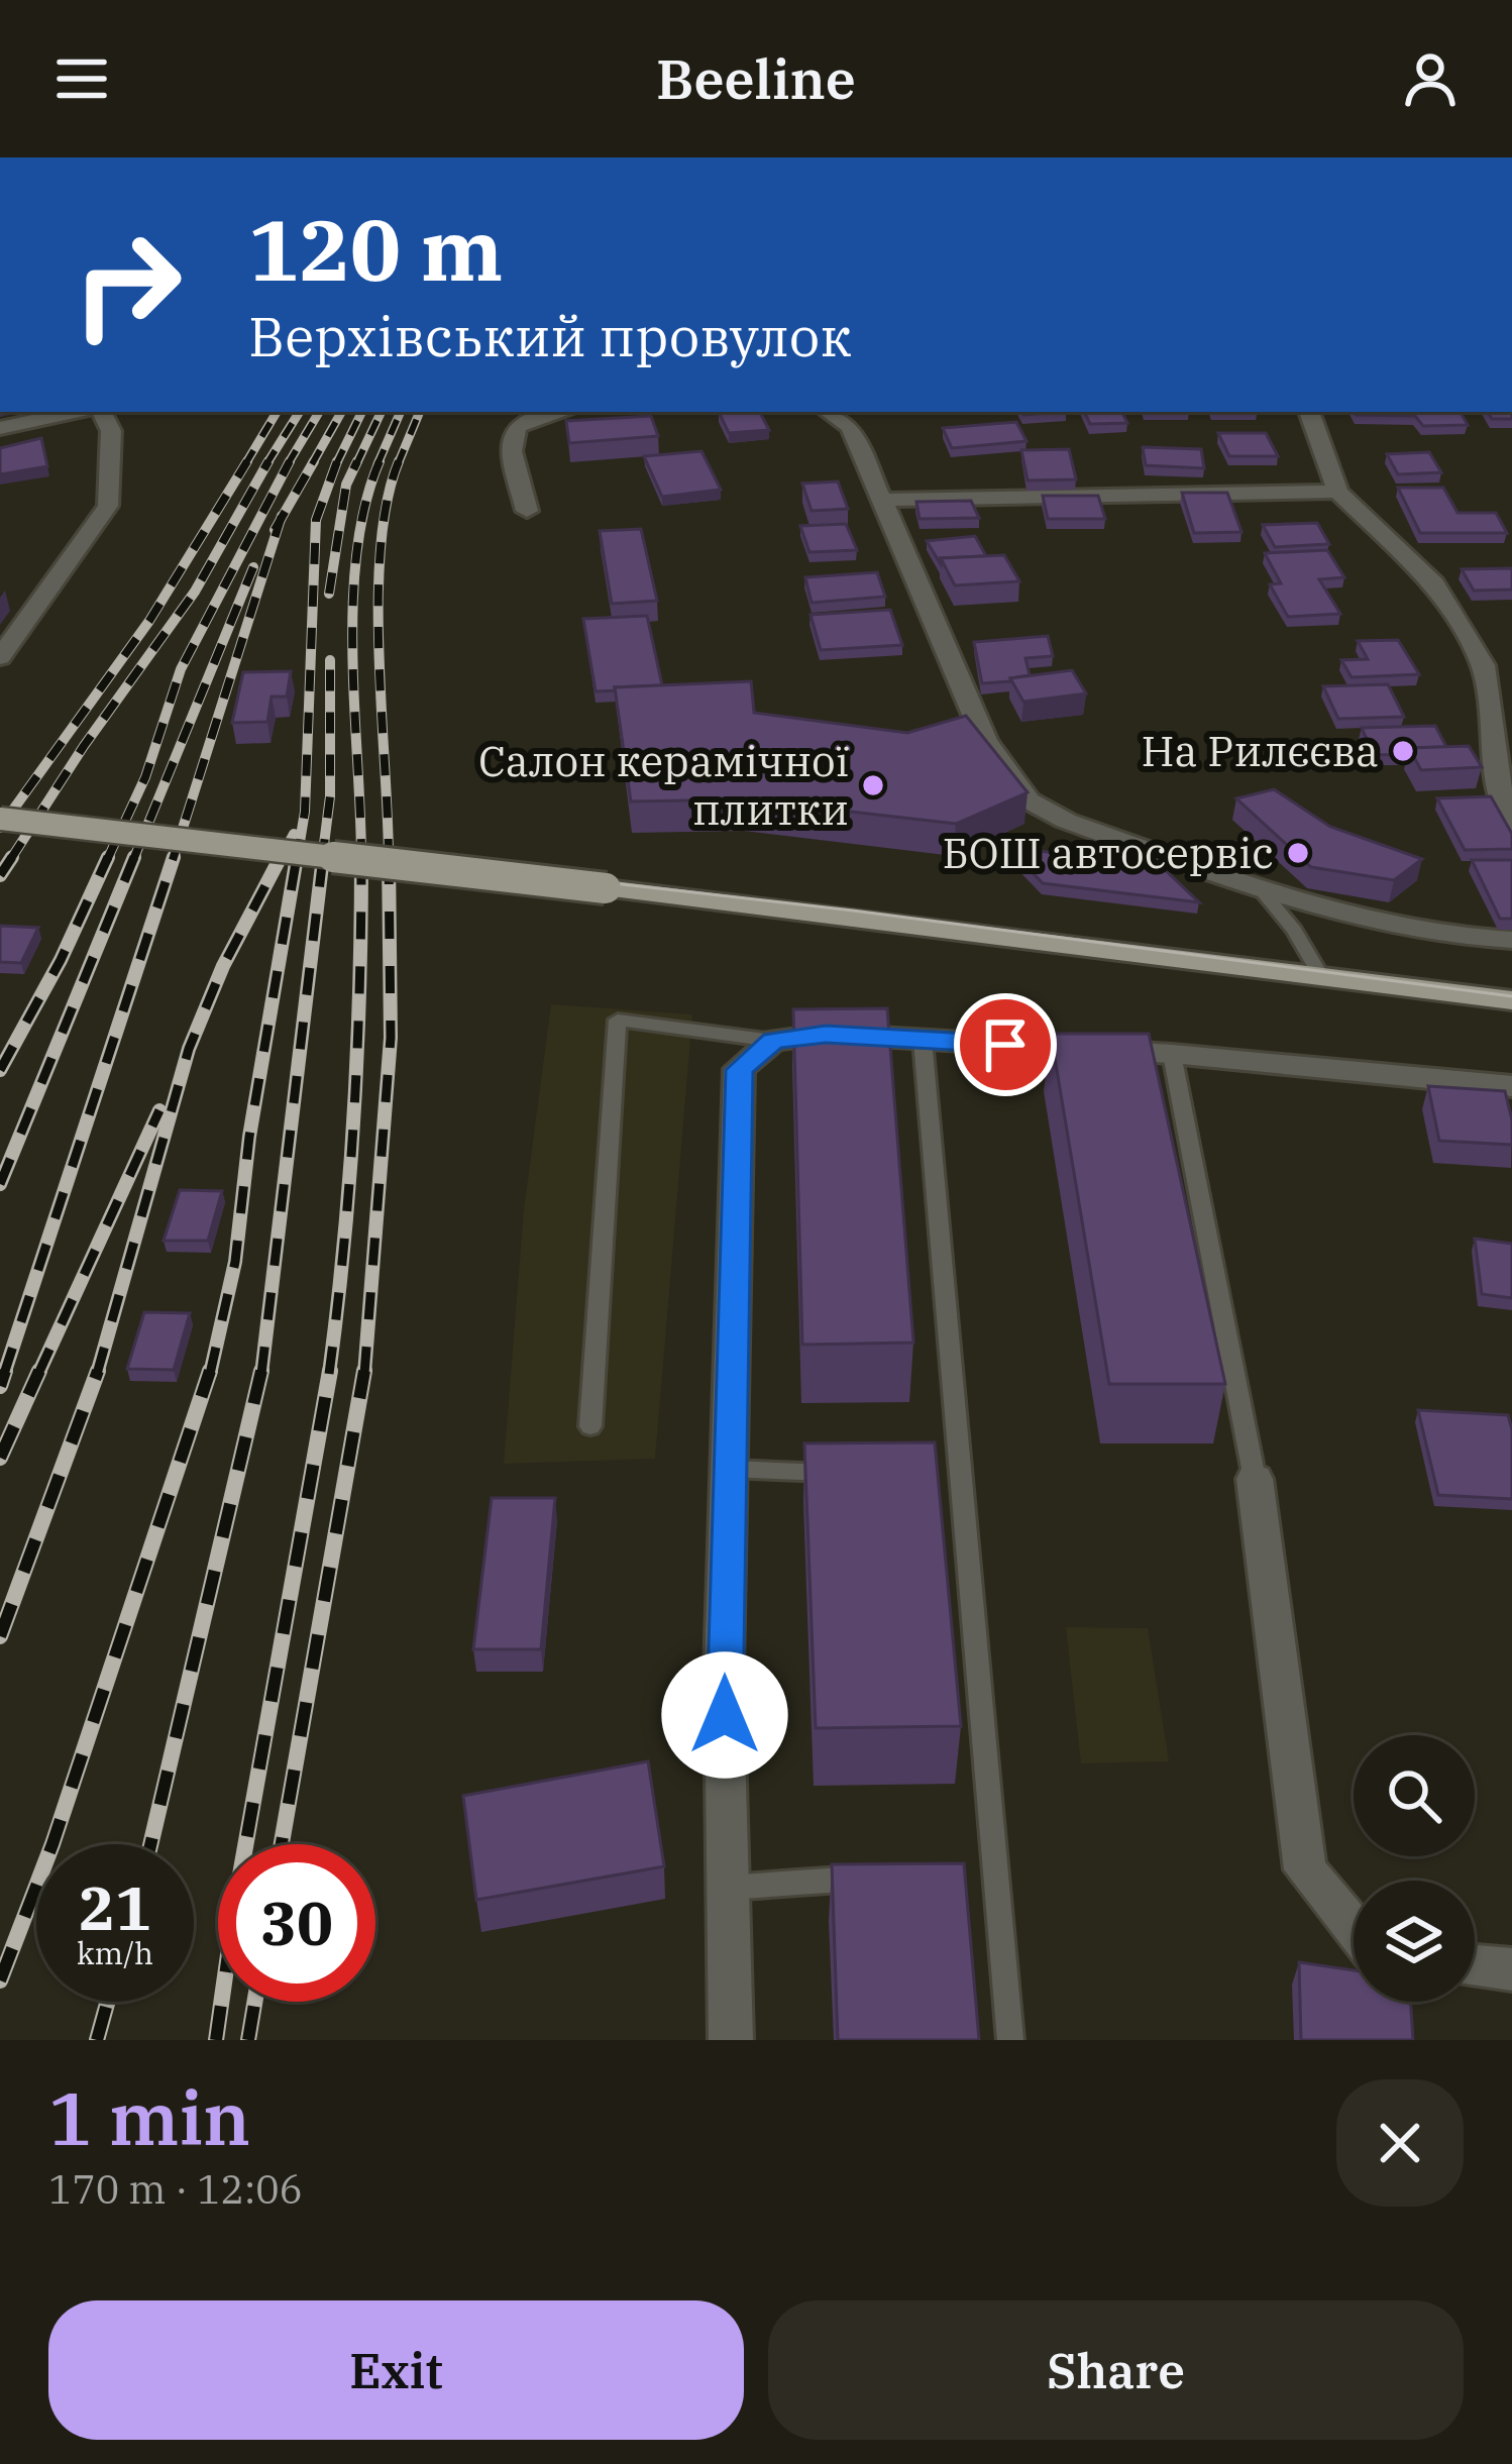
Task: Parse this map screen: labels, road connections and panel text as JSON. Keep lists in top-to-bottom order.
{
  "places": ["На Рилєєва", "Салон керамічної плитки", "БОШ автосервіс"],
  "page": {
    "header": "Beeline",
    "turn": ["120 m", "Верхівський провулок"],
    "speed": "21 km/h",
    "limit": "30",
    "heading": ["1 min", "170 m · 12:06"],
    "buttons": ["Exit", "Share"]
  }
}
